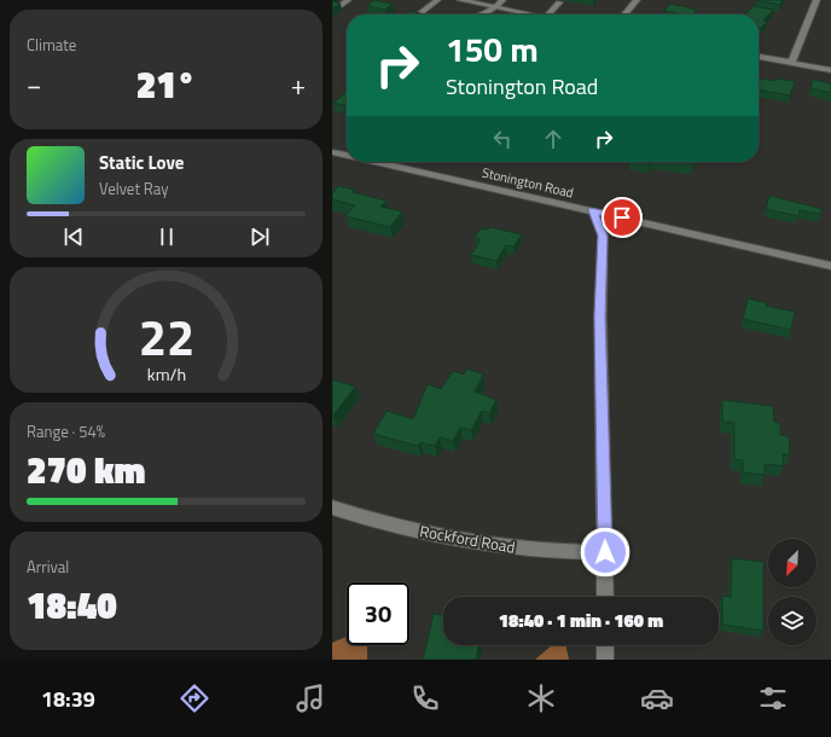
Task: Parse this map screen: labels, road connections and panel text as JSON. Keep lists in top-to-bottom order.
{
  "streets": {
    "street": ["Stonington Road", "Rockford Road"]
  },
  "north": "bottom left",
  "page": {
    "tile": [
      "Climate",
      ["Range · 54%", "270 km"],
      ["Arrival", "18:40"]
    ],
    "turn": ["150 m", "Stonington Road"],
    "heat": ["−", "21°", "+"],
    "song": ["Static Love", "Velvet Ray"],
    "limit": "30",
    "trip": "18:40 · 1 min · 160 m",
    "tabs": "18:39",
    "gauge": ["22", "km/h"]
  }
}
